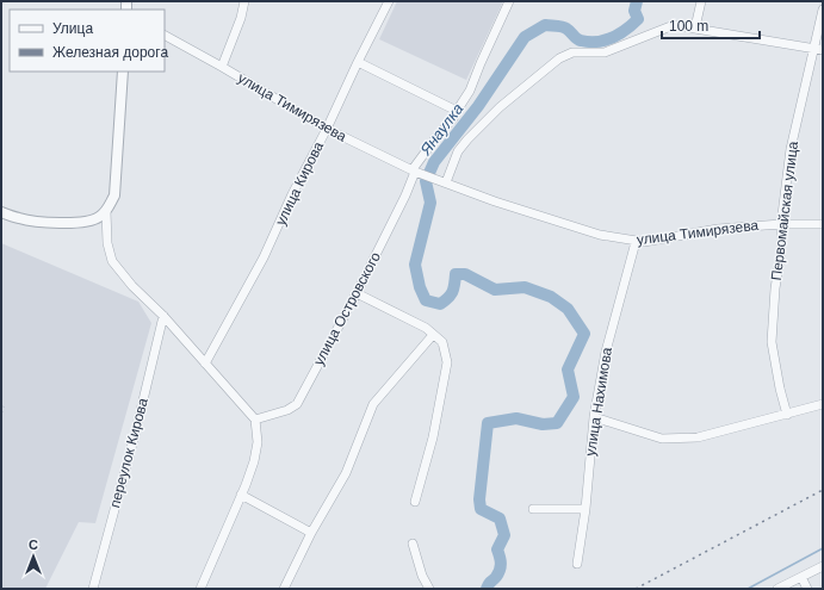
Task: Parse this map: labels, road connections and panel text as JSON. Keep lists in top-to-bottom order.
{
  "streets": {
    "street": [
      "улица Тимирязева",
      "улица Кирова",
      "Первомайская улица",
      "улица Островского",
      "улица Нахимова",
      "переулок Кирова"
    ]
  },
  "crossings": [
    ["улица Тимирязева", "улица Кирова"],
    ["улица Тимирязева", "Первомайская улица"],
    ["улица Тимирязева", "улица Островского"],
    ["улица Тимирязева", "улица Нахимова"]
  ],
  "water": ["Янаулка"],
  "legend": ["Улица", "Железная дорога"],
  "scale_bar": "100 m",
  "north": "top"
}
